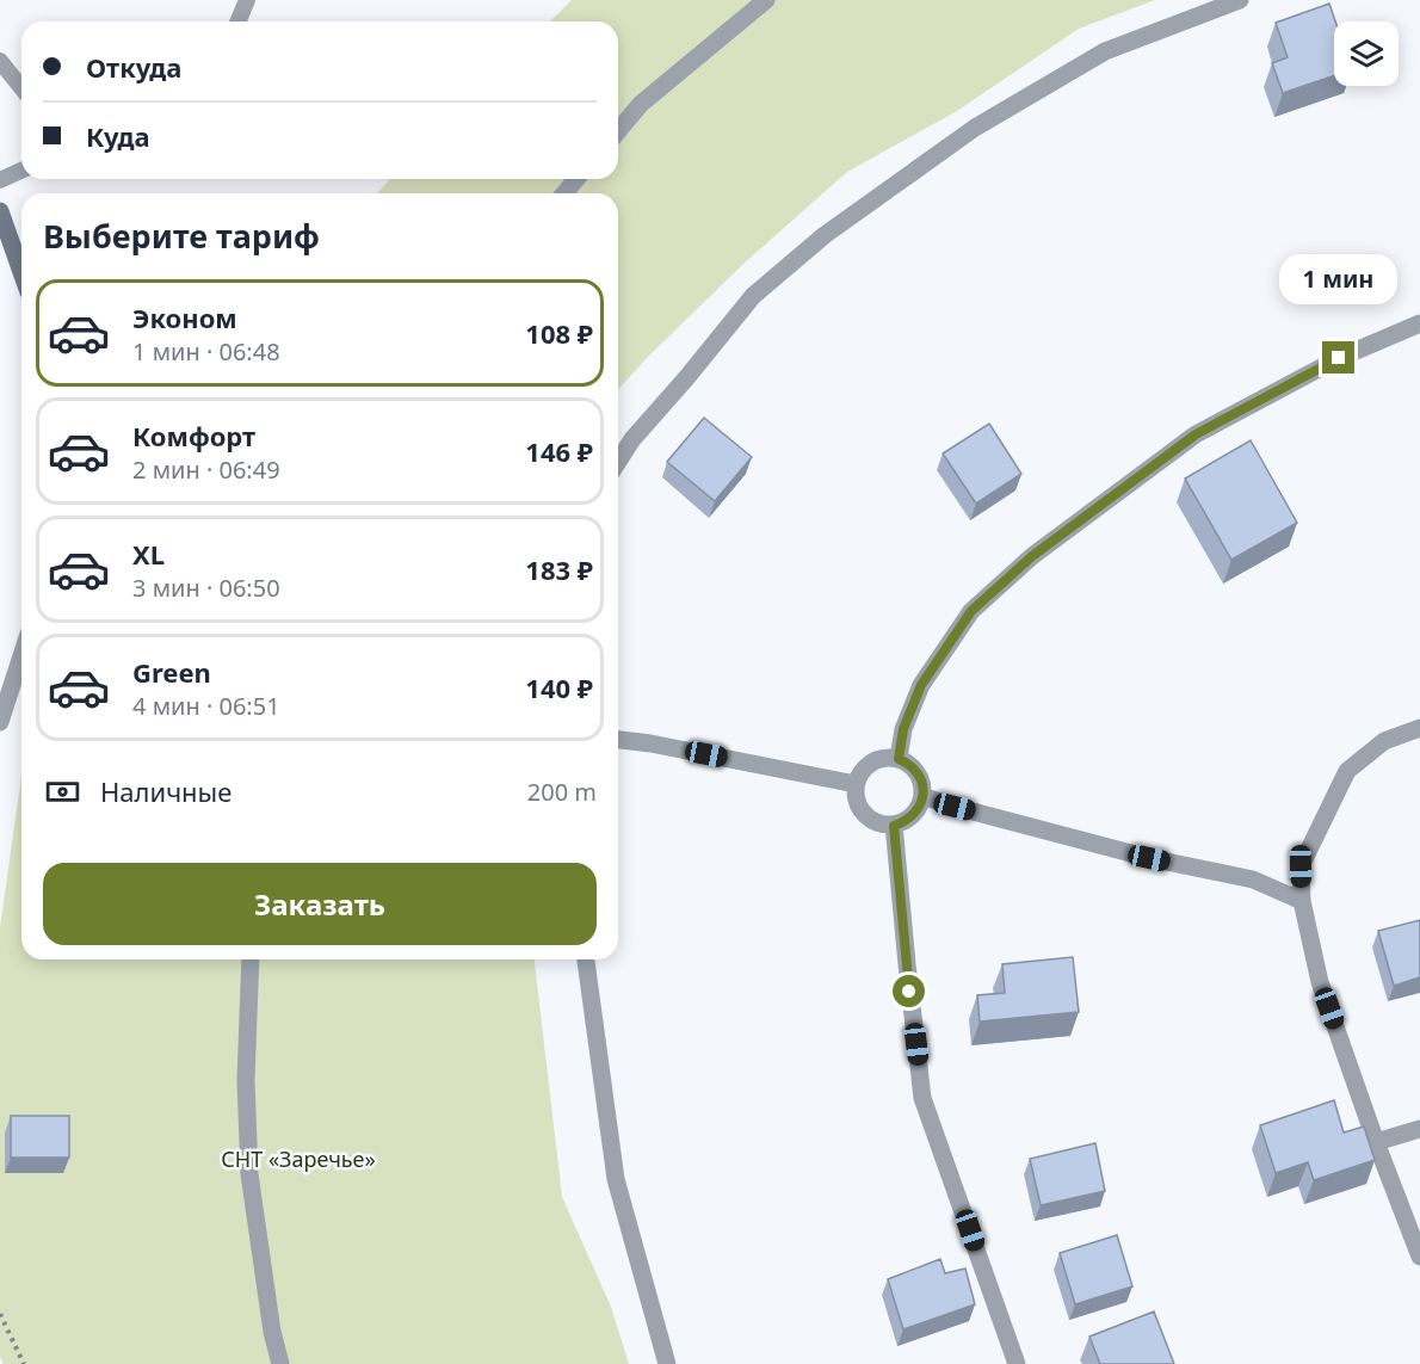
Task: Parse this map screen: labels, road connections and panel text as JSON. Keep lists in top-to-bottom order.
{
  "parks": ["СНТ «Заречье»"],
  "page": {
    "banner": ["Откуда", "Куда"],
    "heading": "Выберите тариф",
    "bubble": "1 мин",
    "list": [
      {
        "name": "Эконом",
        "note": "1 мин · 06:48",
        "value": "108 ₽"
      },
      {
        "name": "Комфорт",
        "note": "2 мин · 06:49",
        "value": "146 ₽"
      },
      {
        "name": "XL",
        "note": "3 мин · 06:50",
        "value": "183 ₽"
      },
      {
        "name": "Green",
        "note": "4 мин · 06:51",
        "value": "140 ₽"
      }
    ],
    "pay": ["Наличные", "200 m"],
    "buttons": "Заказать"
  }
}
